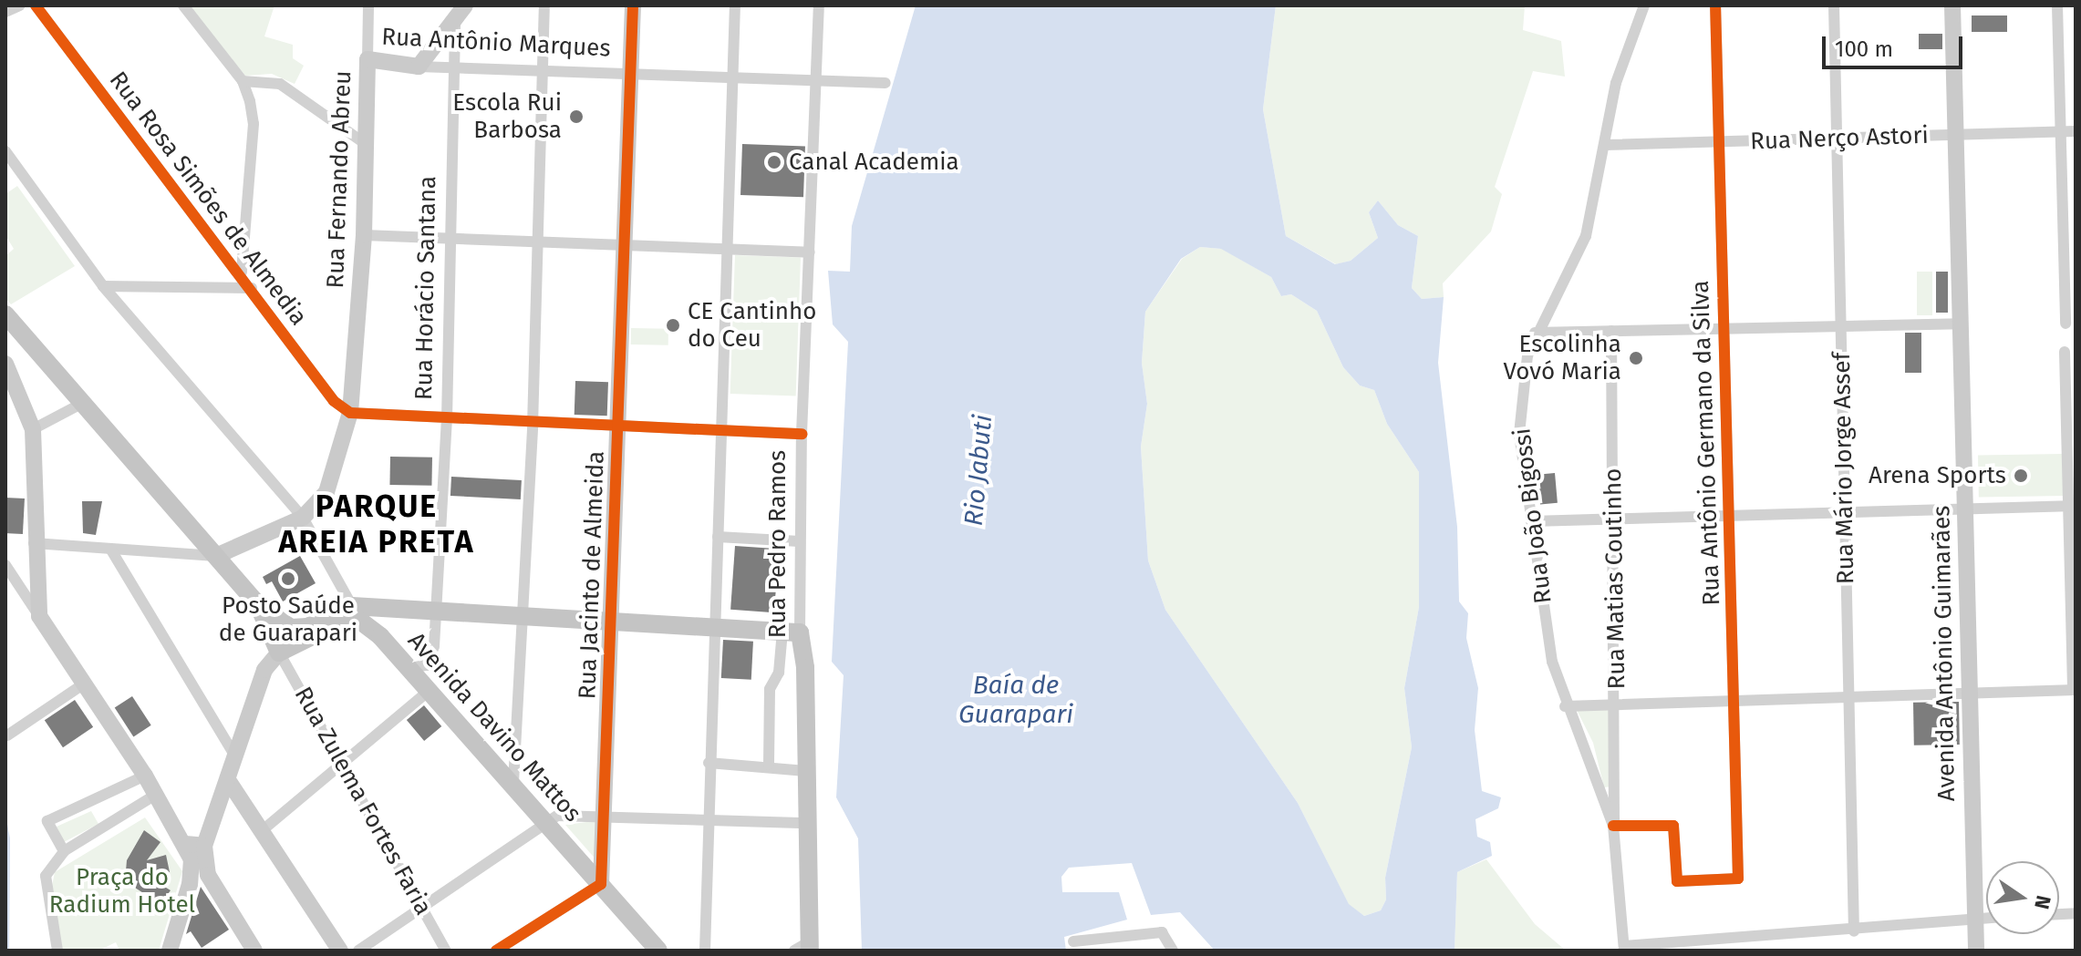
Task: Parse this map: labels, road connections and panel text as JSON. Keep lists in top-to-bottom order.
{
  "streets": {
    "main road": ["Rua Pedro Ramos", "Avenida Davino Mattos"],
    "street": [
      "Rua Antônio Marques",
      "Rua Nerço Astori",
      "Rua Fernando Abreu",
      "Rua Rosa Simões de Almedia",
      "Rua Horácio Santana",
      "Rua Antônio Germano da Silva",
      "Rua Mário Jorge Assef",
      "Rua João Bigossi",
      "Rua Jacinto de Almeida",
      "Rua Matias Coutinho",
      "Avenida Antônio Guimarães",
      "Rua Zulema Fortes Faria"
    ]
  },
  "crossings": [
    ["Rua Antônio Marques", "Rua Fernando Abreu"],
    ["Rua Antônio Marques", "Rua Horácio Santana"],
    ["Rua Antônio Marques", "Rua Pedro Ramos"],
    ["Rua Antônio Marques", "Rua Jacinto de Almeida"],
    ["Rua Nerço Astori", "Rua Antônio Germano da Silva"],
    ["Rua Nerço Astori", "Rua Mário Jorge Assef"],
    ["Rua Nerço Astori", "Rua João Bigossi"],
    ["Rua Nerço Astori", "Avenida Antônio Guimarães"],
    ["Rua Fernando Abreu", "Rua Rosa Simões de Almedia"],
    ["Rua Horácio Santana", "Avenida Davino Mattos"],
    ["Rua Antônio Germano da Silva", "Rua João Bigossi"],
    ["Rua Antônio Germano da Silva", "Rua Matias Coutinho"],
    ["Rua João Bigossi", "Rua Matias Coutinho"],
    ["Rua Jacinto de Almeida", "Avenida Davino Mattos"]
  ],
  "districts": ["PARQUE AREIA PRETA"],
  "water": ["Rio Jabuti", "Baía de Guarapari"],
  "parks": ["Praça do Radium Hotel"],
  "places": [
    "Escola Rui Barbosa",
    "Canal Academia",
    "CE Cantinho do Ceu",
    "Escolinha Vovó Maria",
    "Arena Sports",
    "Posto Saúde de Guarapari"
  ],
  "scale_bar": "100 m",
  "north": "right"
}
